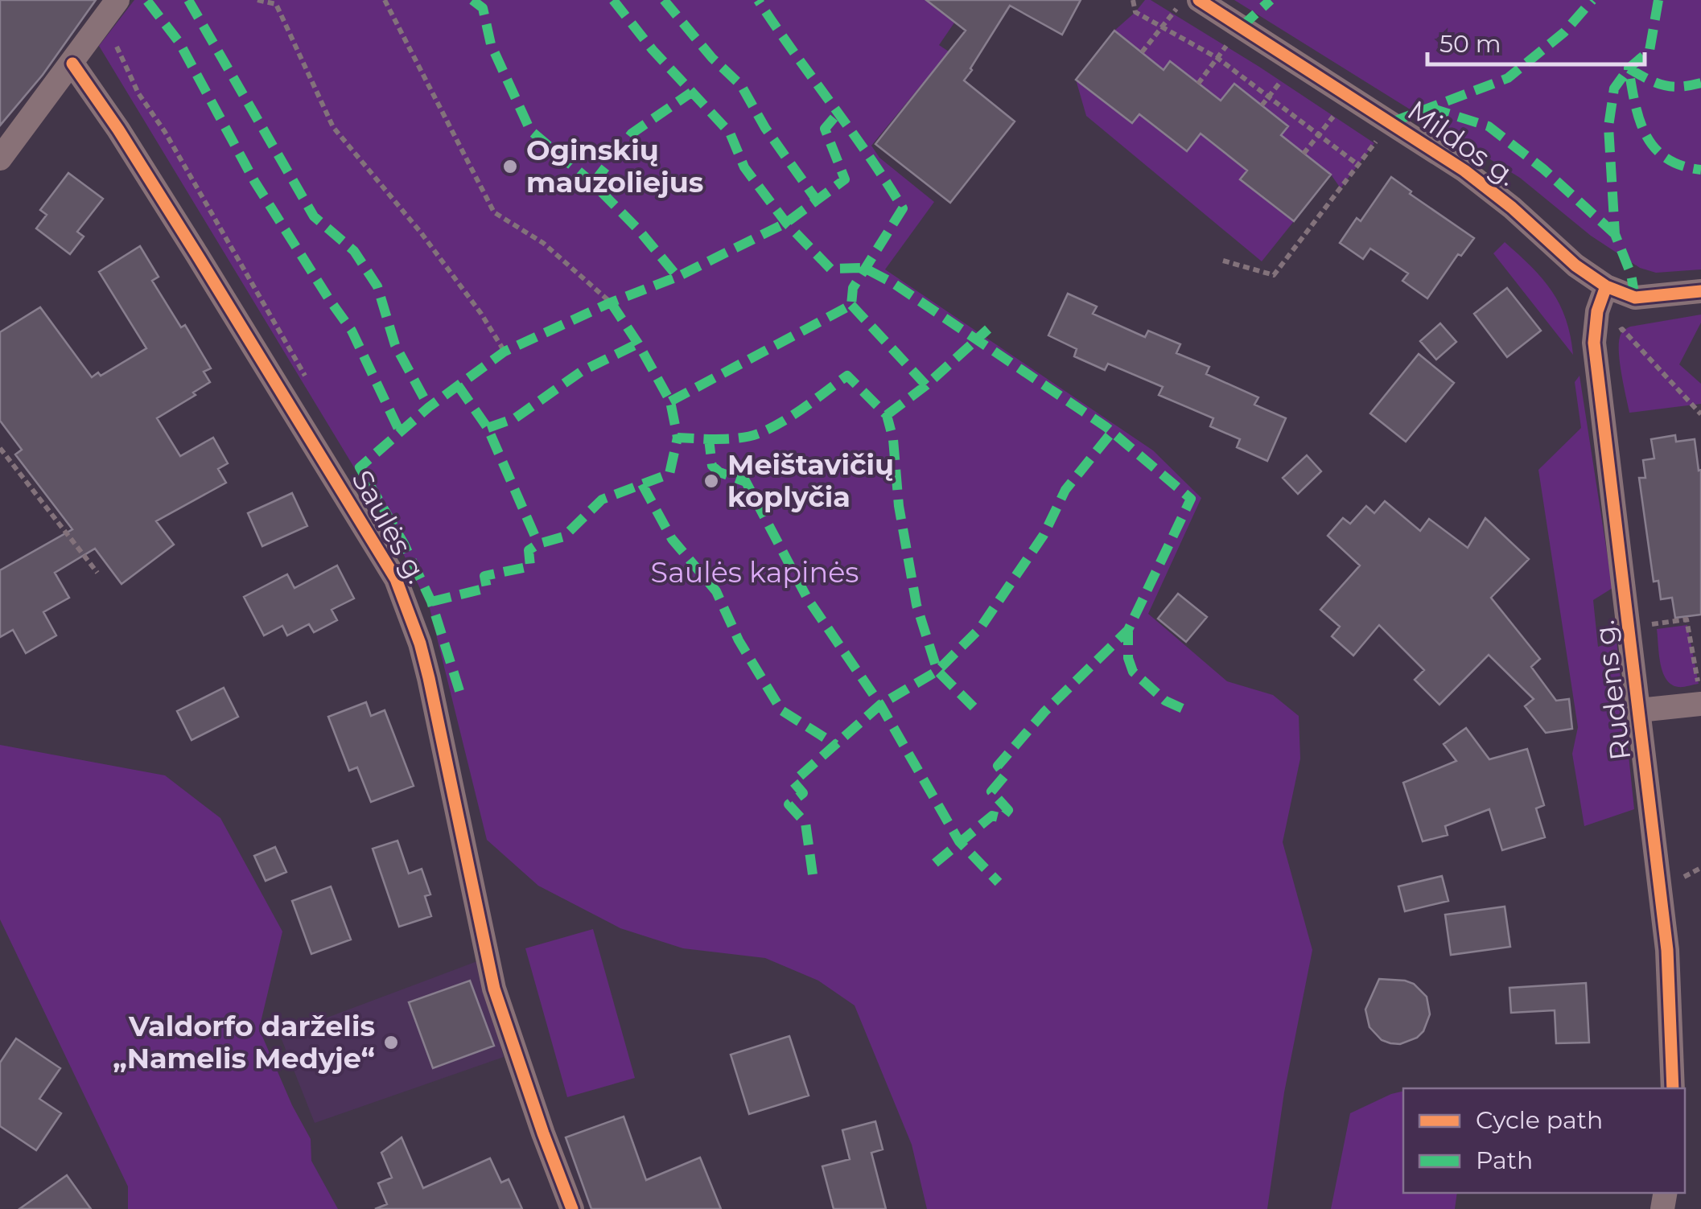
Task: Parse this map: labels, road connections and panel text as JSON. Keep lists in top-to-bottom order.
{
  "streets": {
    "street": ["Mildos g.", "Saulės g.", "Rudens g."]
  },
  "crossings": [
    ["Mildos g.", "Rudens g."]
  ],
  "parks": ["Saulės kapinės"],
  "places": ["Oginskių mauzoliejus", "Meištavičių koplyčia", "Valdorfo darželis „Namelis Medyje“"],
  "legend": ["Cycle path", "Path"],
  "scale_bar": "50 m"
}
